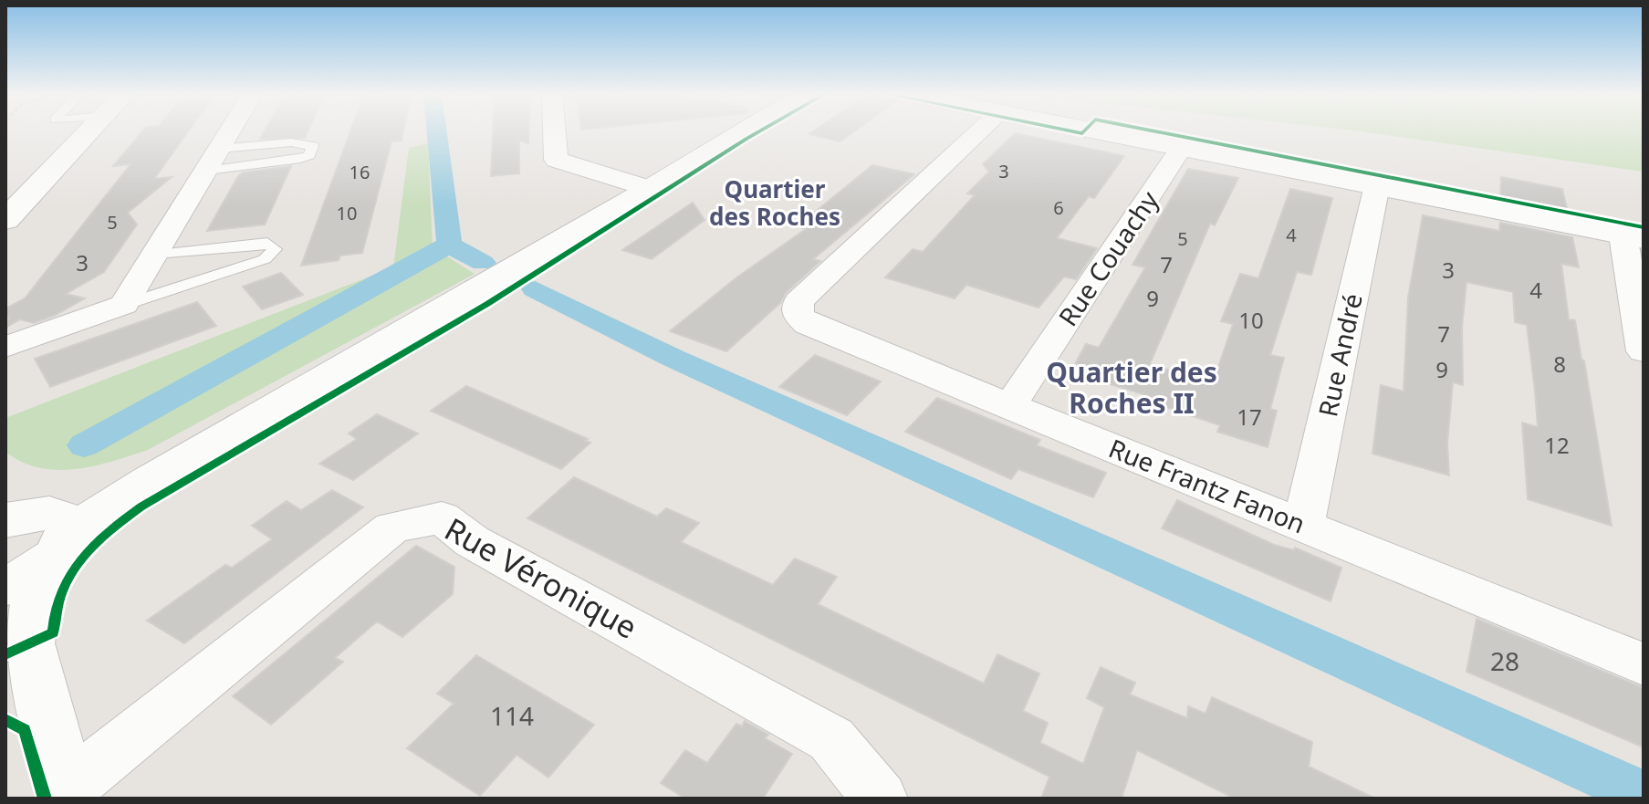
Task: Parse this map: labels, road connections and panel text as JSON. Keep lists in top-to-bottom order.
{
  "streets": {
    "street": [
      "Rue Couachy",
      "Rue André",
      "Rue Frantz Fanon",
      "Rue Véronique"
    ]
  },
  "crossings": [
    ["Rue Couachy", "Rue Frantz Fanon"],
    ["Rue André", "Rue Frantz Fanon"]
  ],
  "districts": ["Quartier des Roches", "Quartier des Roches II"],
  "house_numbers": [
    "3",
    "16",
    "6",
    "10",
    "5",
    "4",
    "5",
    "3",
    "7",
    "3",
    "4",
    "9",
    "10",
    "7",
    "8",
    "9",
    "17",
    "12",
    "28",
    "114"
  ]
}
